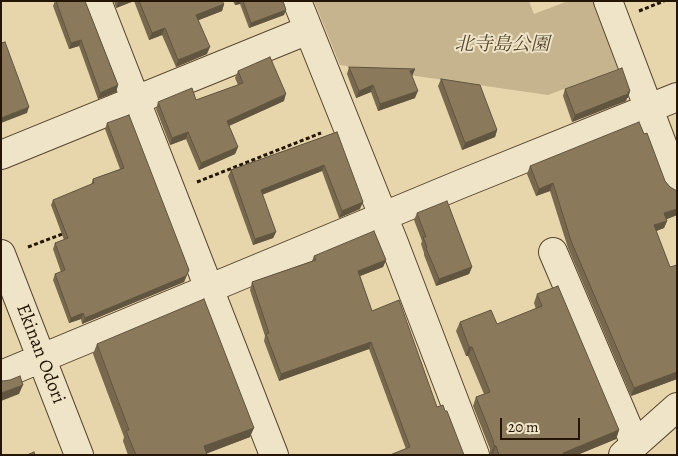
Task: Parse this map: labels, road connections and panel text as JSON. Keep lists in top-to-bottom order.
{
  "streets": {
    "street": ["Ekinan Odori"]
  },
  "parks": ["北寺島公園"],
  "scale_bar": "20 m"
}
